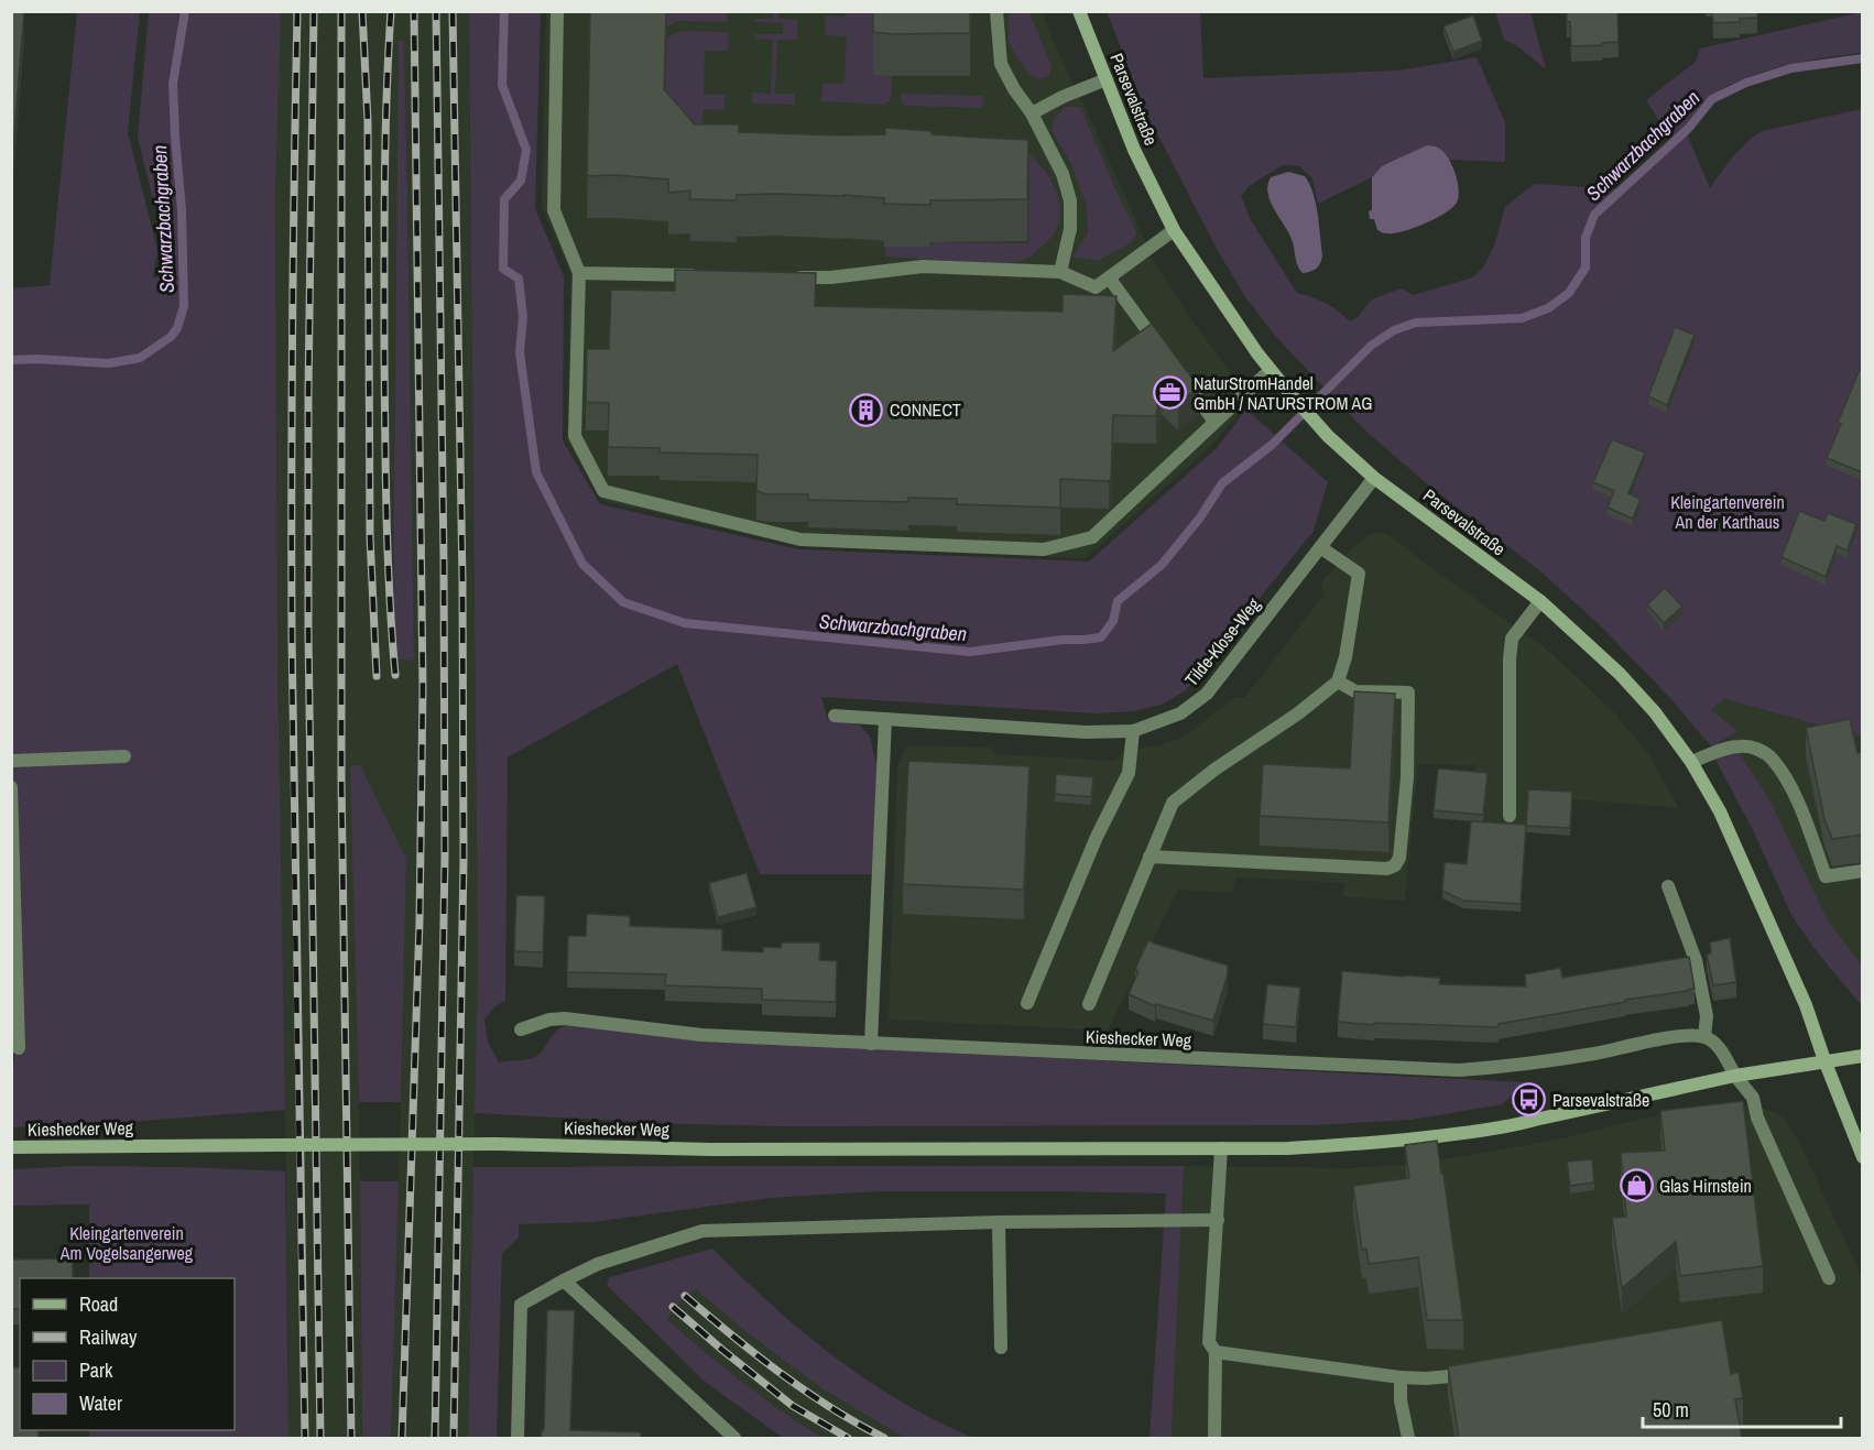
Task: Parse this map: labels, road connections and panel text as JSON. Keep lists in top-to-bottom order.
{
  "streets": {
    "street": ["Parsevalstraße", "Tilde-Klose-Weg", "Kieshecker Weg"]
  },
  "crossings": [
    ["Parsevalstraße", "Tilde-Klose-Weg"],
    ["Parsevalstraße", "Kieshecker Weg"]
  ],
  "water": ["Schwarzbachgraben"],
  "parks": ["Kleingartenverein An der Karthaus", "Kleingartenverein Am Vogelsangerweg"],
  "places": {
    "office": ["NaturStromHandel GmbH / NATURSTROM AG"],
    "building": ["CONNECT"],
    "bus stop": ["Parsevalstraße"],
    "shop": ["Glas Hirnstein"]
  },
  "legend": [
    "Road",
    "Railway",
    "Park",
    "Water"
  ],
  "scale_bar": "50 m"
}
